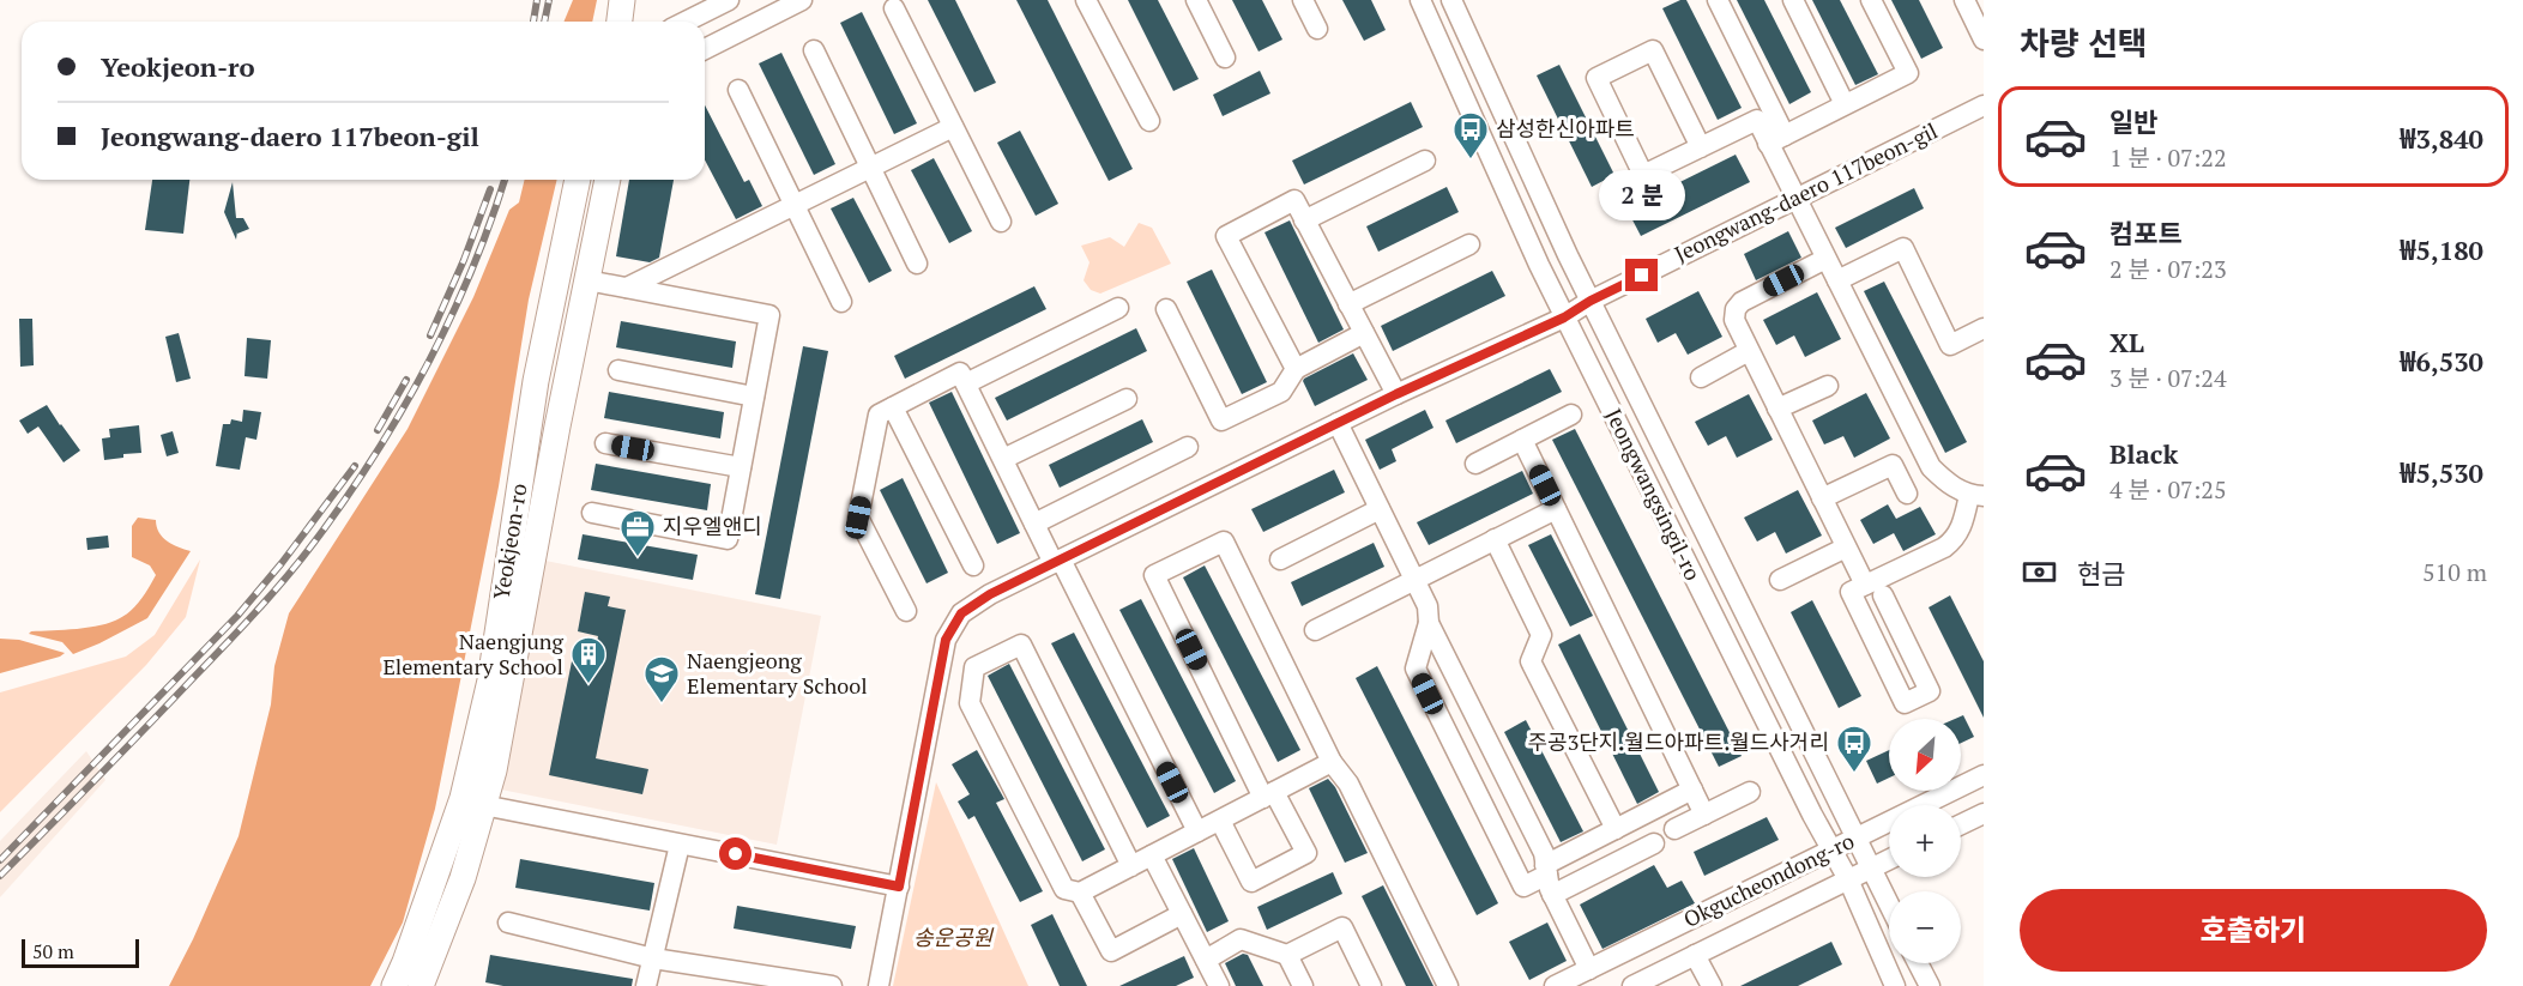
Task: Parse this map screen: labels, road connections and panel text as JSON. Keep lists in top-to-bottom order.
{
  "streets": {
    "main road": ["Yeokjeon-ro"],
    "street": ["Jeongwang-daero 117beon-gil", "Jeongwangsingil-ro", "Okgucheondong-ro"]
  },
  "crossings": [
    ["Jeongwang-daero 117beon-gil", "Jeongwangsingil-ro"],
    ["Jeongwangsingil-ro", "Okgucheondong-ro"]
  ],
  "parks": ["송운공원"],
  "places": {
    "bus stop": ["삼성한신아파트", "주공3단지.월드아파트.월드사거리"],
    "office": ["지우엘앤디"],
    "building": ["Naengjung Elementary School"],
    "school or university": ["Naengjeong Elementary School"]
  },
  "scale_bar": "50 m",
  "north": "bottom left",
  "page": {
    "heading": "차량 선택",
    "banner": ["Yeokjeon-ro", "Jeongwang-daero 117beon-gil"],
    "list": [
      {
        "name": "일반",
        "note": "1 분 · 07:22",
        "value": "₩3,840"
      },
      {
        "name": "컴포트",
        "note": "2 분 · 07:23",
        "value": "₩5,180"
      },
      {
        "name": "XL",
        "note": "3 분 · 07:24",
        "value": "₩6,530"
      },
      {
        "name": "Black",
        "note": "4 분 · 07:25",
        "value": "₩5,530"
      }
    ],
    "bubble": "2 분",
    "pay": ["현금", "510 m"],
    "map_buttons": ["+", "−"],
    "buttons": "호출하기",
    "scale": "50 m"
  }
}
